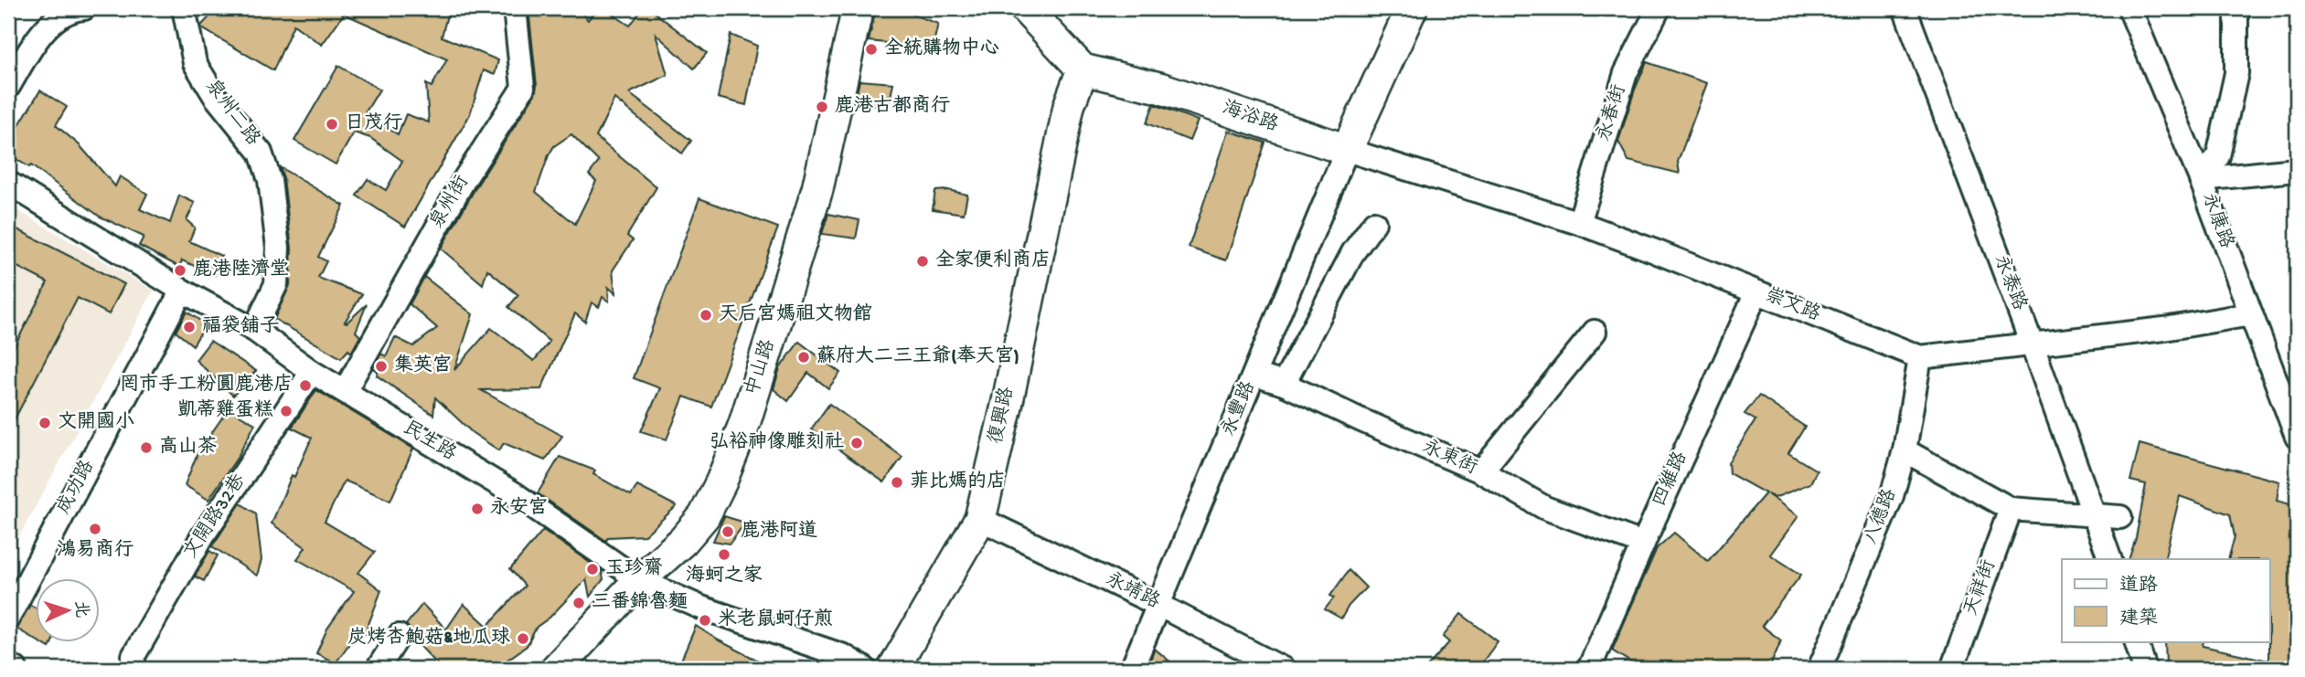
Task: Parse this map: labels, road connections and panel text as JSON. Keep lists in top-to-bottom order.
{
  "streets": {
    "street": [
      "泉州二路",
      "永春街",
      "海浴路",
      "泉州街",
      "永康路",
      "永泰路",
      "崇文路",
      "中山路",
      "永豐路",
      "復興路",
      "民生路",
      "永東街",
      "四維路",
      "成功路",
      "文開路32巷",
      "八德路",
      "天祥街",
      "永靖路"
    ]
  },
  "crossings": [
    ["泉州二路", "民生路"],
    ["永春街", "崇文路"],
    ["海浴路", "崇文路"],
    ["海浴路", "永豐路"],
    ["海浴路", "復興路"],
    ["泉州街", "民生路"],
    ["永康路", "崇文路"],
    ["永泰路", "崇文路"],
    ["崇文路", "永豐路"],
    ["崇文路", "四維路"],
    ["崇文路", "八德路"],
    ["中山路", "民生路"],
    ["永豐路", "永東街"],
    ["永豐路", "永靖路"],
    ["復興路", "永靖路"],
    ["民生路", "成功路"],
    ["民生路", "文開路32巷"],
    ["永東街", "四維路"]
  ],
  "places": [
    "全統購物中心",
    "鹿港古都商行",
    "日茂行",
    "全家便利商店",
    "鹿港陸濟堂",
    "天后宮媽祖文物館",
    "福袋舖子",
    "蘇府大二三王爺(奉天宮)",
    "集英宮",
    "罔市手工粉圓鹿港店",
    "凱蒂雞蛋糕",
    "文開國小",
    "弘裕神像雕刻社",
    "高山茶",
    "菲比媽的店",
    "永安宮",
    "鴻易商行",
    "鹿港阿道",
    "海蚵之家",
    "玉珍齋",
    "三番錦魯麵",
    "米老鼠蚵仔煎",
    "炭烤杏鮑菇&地瓜球"
  ],
  "legend": ["道路", "建築"],
  "north": "right"
}
